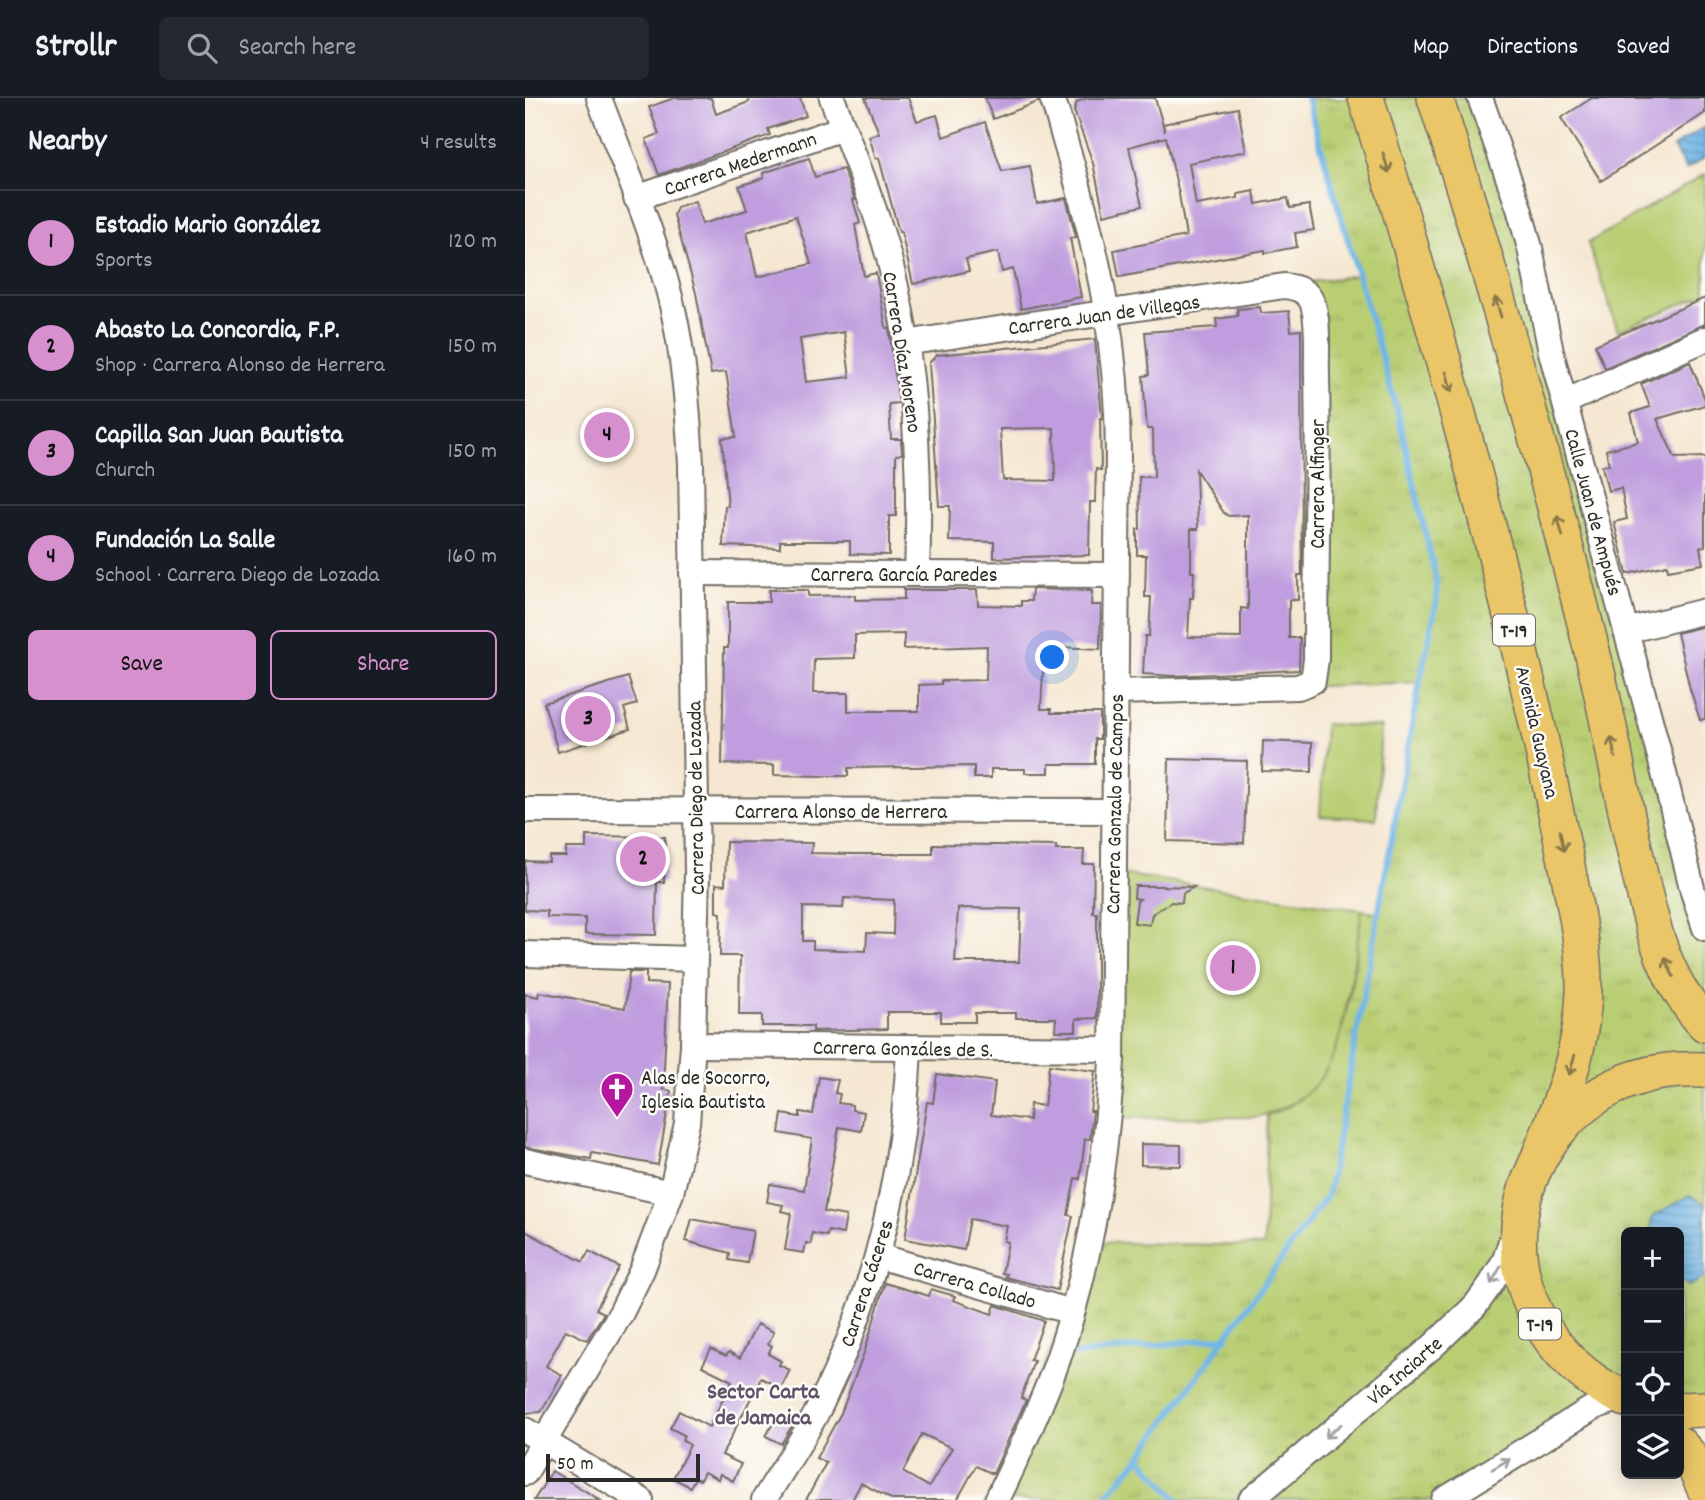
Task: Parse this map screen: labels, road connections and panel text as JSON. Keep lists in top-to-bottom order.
{
  "streets": {
    "highway": ["T-19", "Avenida Guayana"],
    "street": [
      "Carrera Medermann",
      "Carrera Juan de Villegas",
      "Carrera Díaz Moreno",
      "Carrera Alfinger",
      "Calle Juan de Ampués",
      "Carrera García Paredes",
      "Carrera Diego de Lozada",
      "Carrera Gonzalo de Campos",
      "Carrera Alonso de Herrera",
      "Carrera Gonzáles de S.",
      "Carrera Cáceres",
      "Carrera Collado",
      "Vía Inciarte"
    ]
  },
  "crossings": [
    ["Carrera Medermann", "Carrera Díaz Moreno"],
    ["Carrera Medermann", "Carrera Diego de Lozada"],
    ["Carrera Juan de Villegas", "Carrera Díaz Moreno"],
    ["Carrera Juan de Villegas", "Carrera Alfinger"],
    ["Carrera Juan de Villegas", "Carrera Gonzalo de Campos"],
    ["Carrera Díaz Moreno", "Carrera García Paredes"],
    ["Carrera Alfinger", "Carrera Gonzalo de Campos"],
    ["Carrera García Paredes", "Carrera Diego de Lozada"],
    ["Carrera García Paredes", "Carrera Gonzalo de Campos"],
    ["T-19", "Avenida Guayana"],
    ["T-19", "Vía Inciarte"],
    ["Carrera Diego de Lozada", "Carrera Alonso de Herrera"],
    ["Carrera Diego de Lozada", "Carrera Gonzáles de S."],
    ["Carrera Gonzalo de Campos", "Carrera Alonso de Herrera"],
    ["Carrera Gonzalo de Campos", "Carrera Gonzáles de S."],
    ["Carrera Gonzalo de Campos", "Carrera Collado"],
    ["Carrera Gonzáles de S.", "Carrera Cáceres"],
    ["Carrera Cáceres", "Carrera Collado"]
  ],
  "districts": ["Sector Carta de Jamaica"],
  "places": {
    "church": ["Alas de Socorro, Iglesia Bautista"]
  },
  "scale_bar": "50 m",
  "page": {
    "header": "Strollr",
    "search": "Search here",
    "nav": ["Map", "Directions", "Saved"],
    "heading": ["Nearby", "4 results"],
    "list": [
      {
        "mark": "1",
        "name": "Estadio Mario González",
        "note": "Sports",
        "value": "120 m"
      },
      {
        "mark": "2",
        "name": "Abasto La Concordia, F.P.",
        "note": "Shop · Carrera Alonso de Herrera",
        "value": "150 m"
      },
      {
        "mark": "3",
        "name": "Capilla San Juan Bautista",
        "note": "Church",
        "value": "150 m"
      },
      {
        "mark": "4",
        "name": "Fundación La Salle",
        "note": "School · Carrera Diego de Lozada",
        "value": "160 m"
      }
    ],
    "pins": [
      "4",
      "3",
      "2",
      "1"
    ],
    "buttons": ["Save", "Share"],
    "map_buttons": ["+", "−"],
    "scale": "50 m"
  }
}
